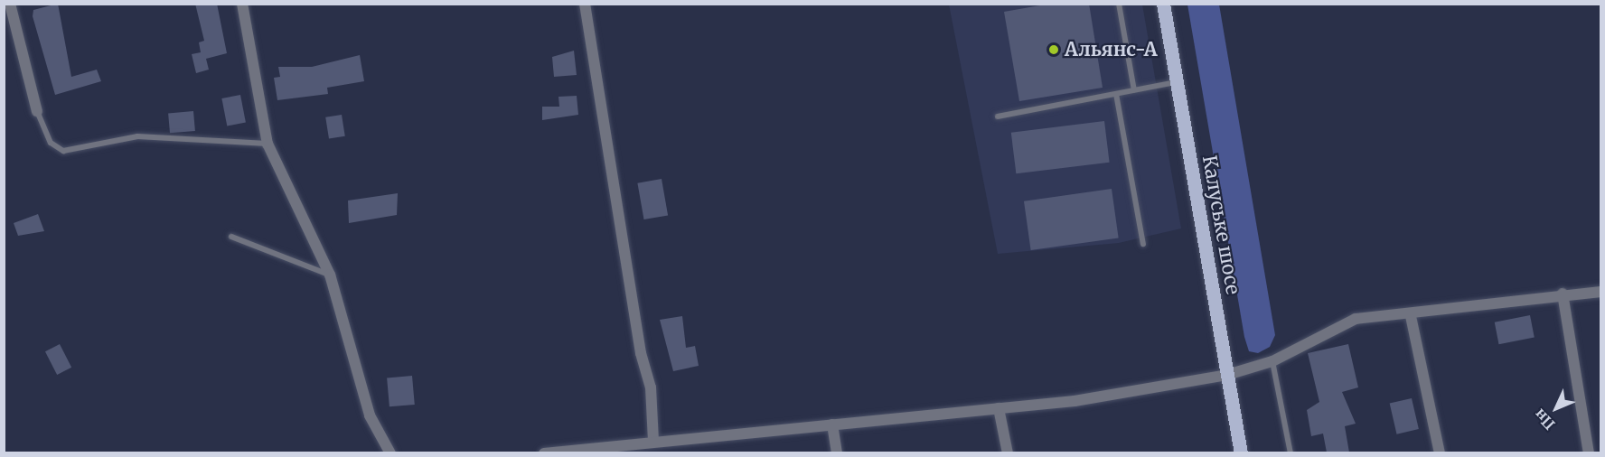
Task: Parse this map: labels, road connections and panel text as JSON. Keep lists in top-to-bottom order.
{
  "streets": {
    "main road": ["Калуське шосе"]
  },
  "places": ["Альянс-А"],
  "north": "bottom left"
}
